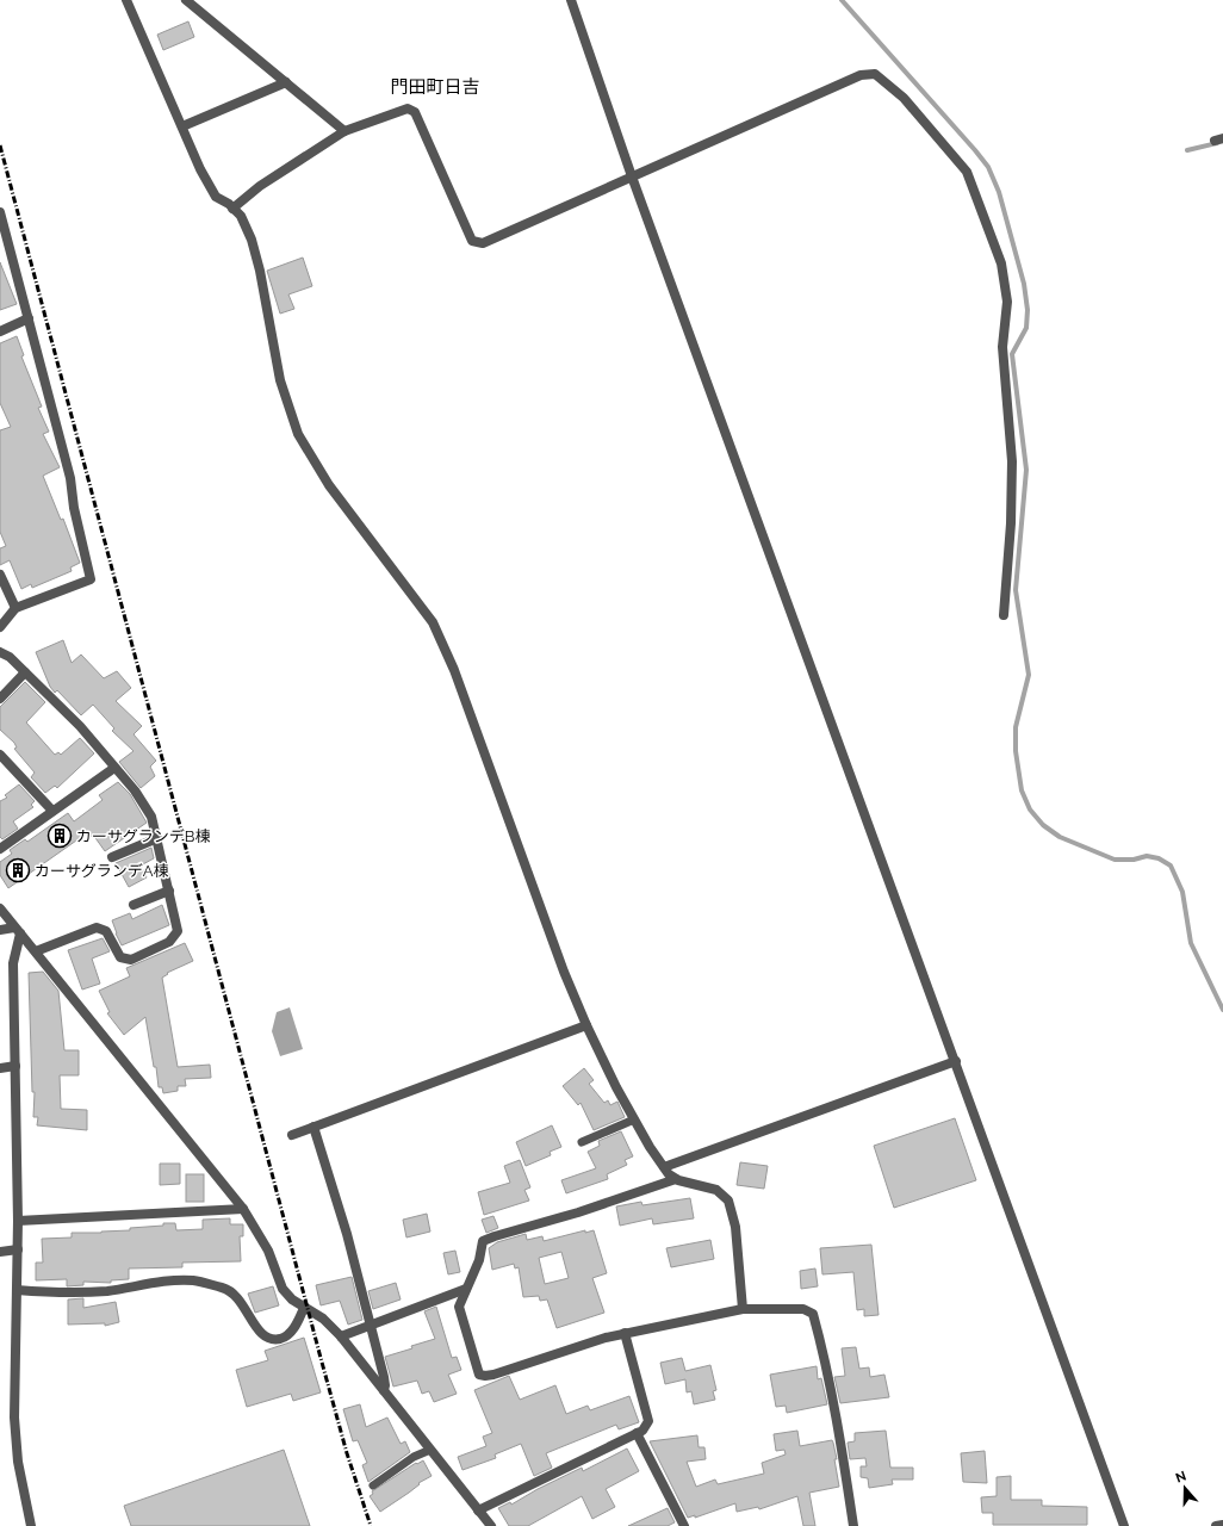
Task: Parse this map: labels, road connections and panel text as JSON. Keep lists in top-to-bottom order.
{
  "districts": ["門田町日吉"],
  "places": {
    "building": ["カーサグランデB棟", "カーサグランデA棟"]
  },
  "north": "top"
}
